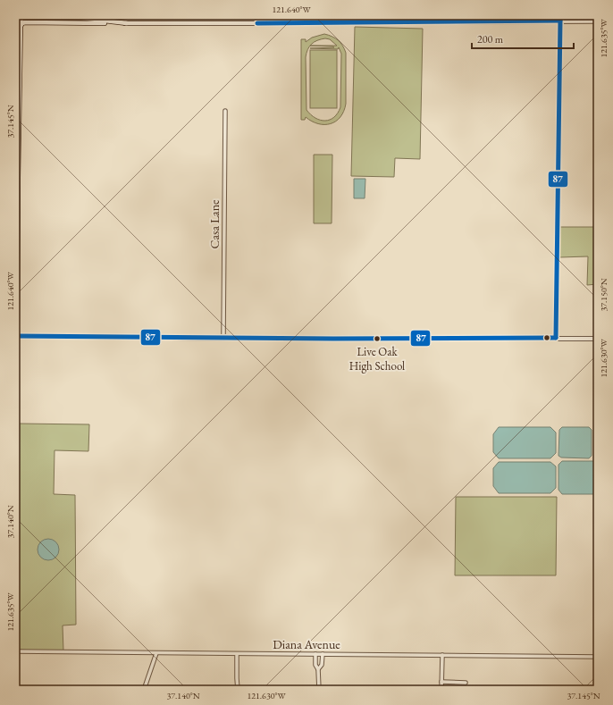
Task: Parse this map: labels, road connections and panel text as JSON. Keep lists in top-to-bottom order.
{
  "streets": {
    "street": ["Casa Lane", "Diana Avenue"]
  },
  "places": ["Live Oak High School"],
  "lines": ["transit line 87"],
  "scale_bar": "200 m",
  "coordinates": [
    "121.640°W",
    "121.635°W",
    "37.145°N",
    "37.150°N",
    "121.630°W",
    "37.140°N"
  ]
}
